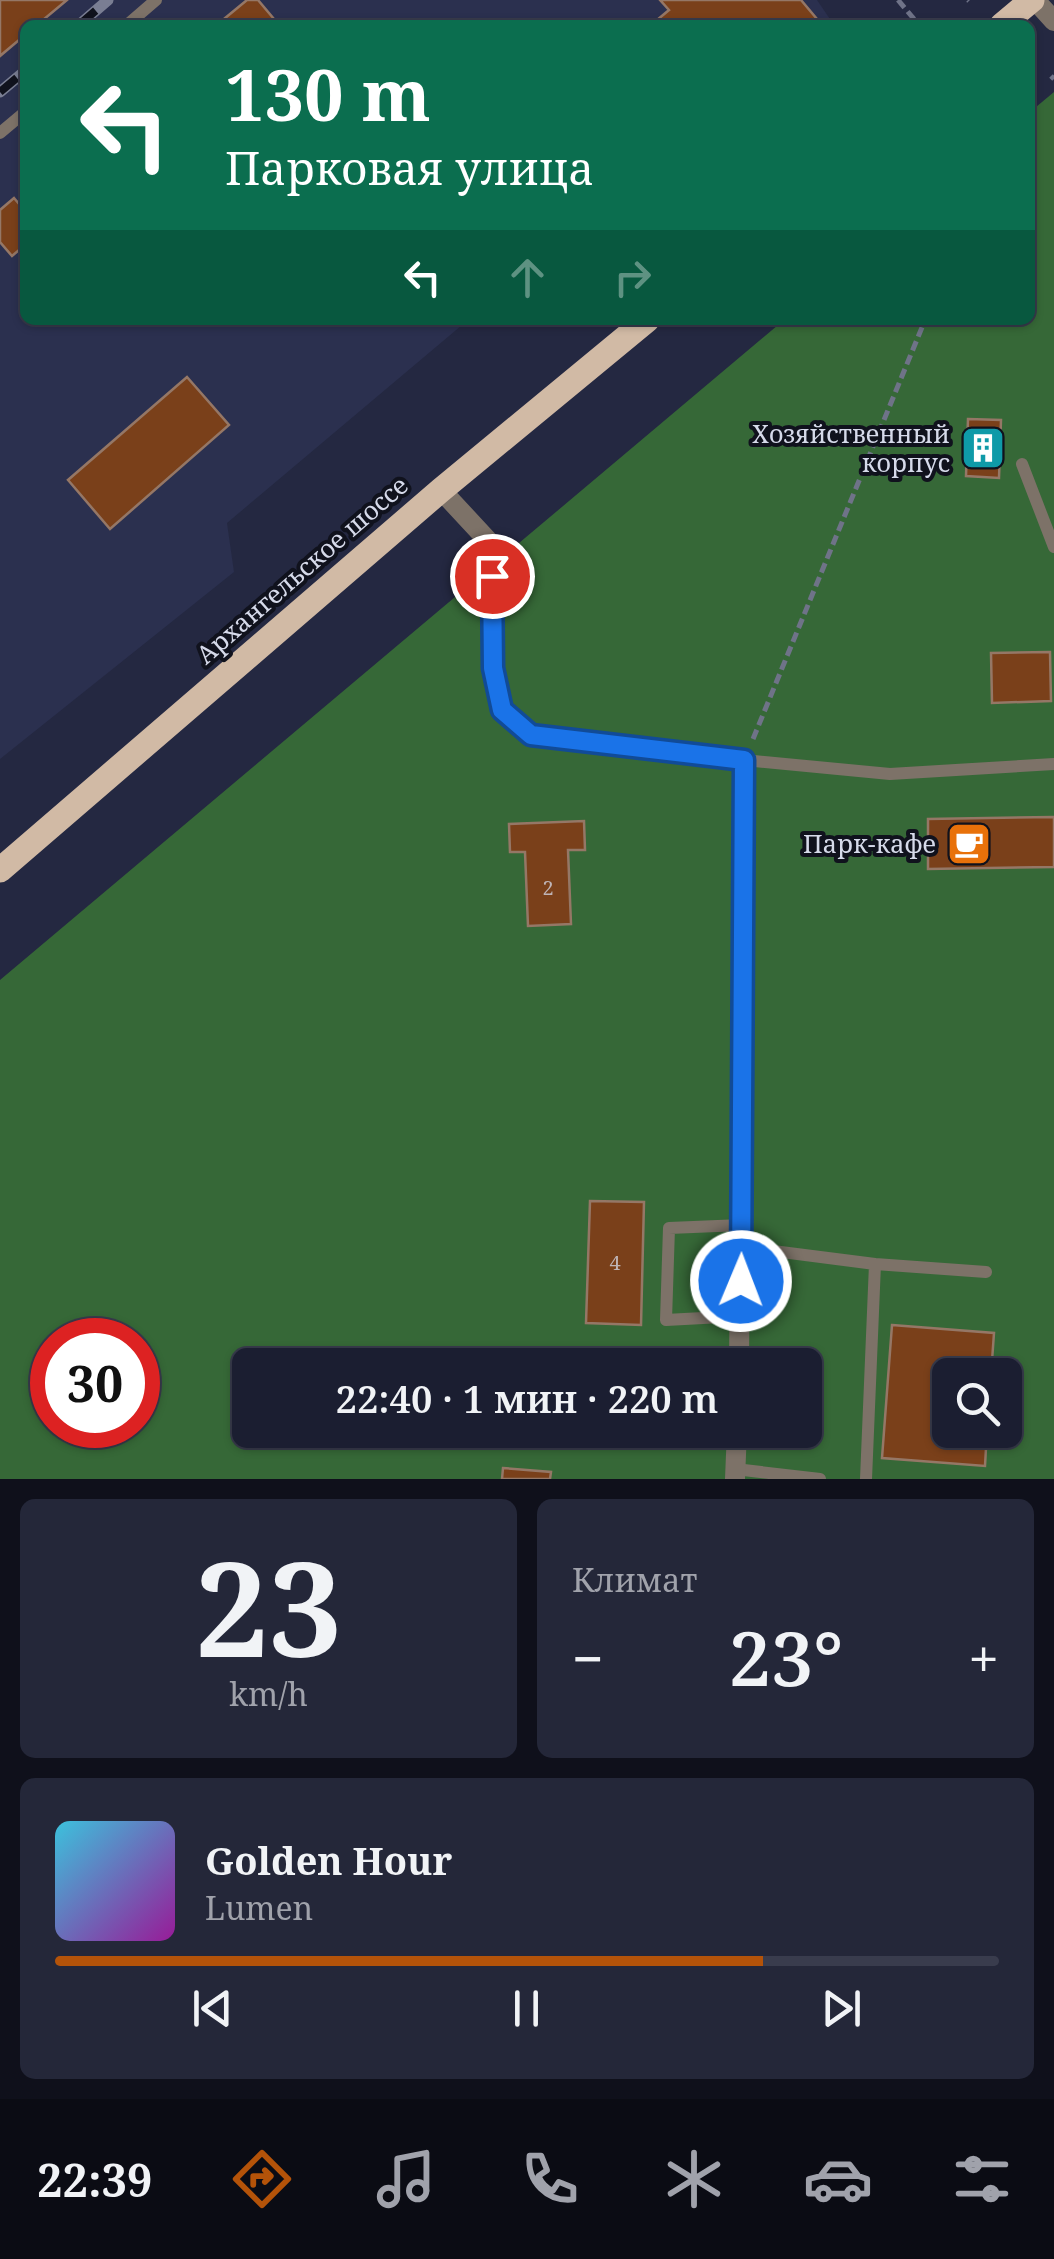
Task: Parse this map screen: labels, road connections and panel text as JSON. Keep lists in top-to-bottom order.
{
  "streets": {
    "main road": ["Архангельское шоссе"]
  },
  "places": {
    "building": ["Хозяйственный корпус"],
    "cafe": ["Парк-кафе"]
  },
  "house_numbers": ["2", "4"],
  "page": {
    "turn": ["130 m", "Парковая улица"],
    "limit": "30",
    "trip": "22:40 · 1 мин · 220 m",
    "tile": [
      ["23", "km/h"],
      "Климат"
    ],
    "heat": ["−", "23°", "+"],
    "song": ["Golden Hour", "Lumen"],
    "tabs": "22:39"
  }
}
